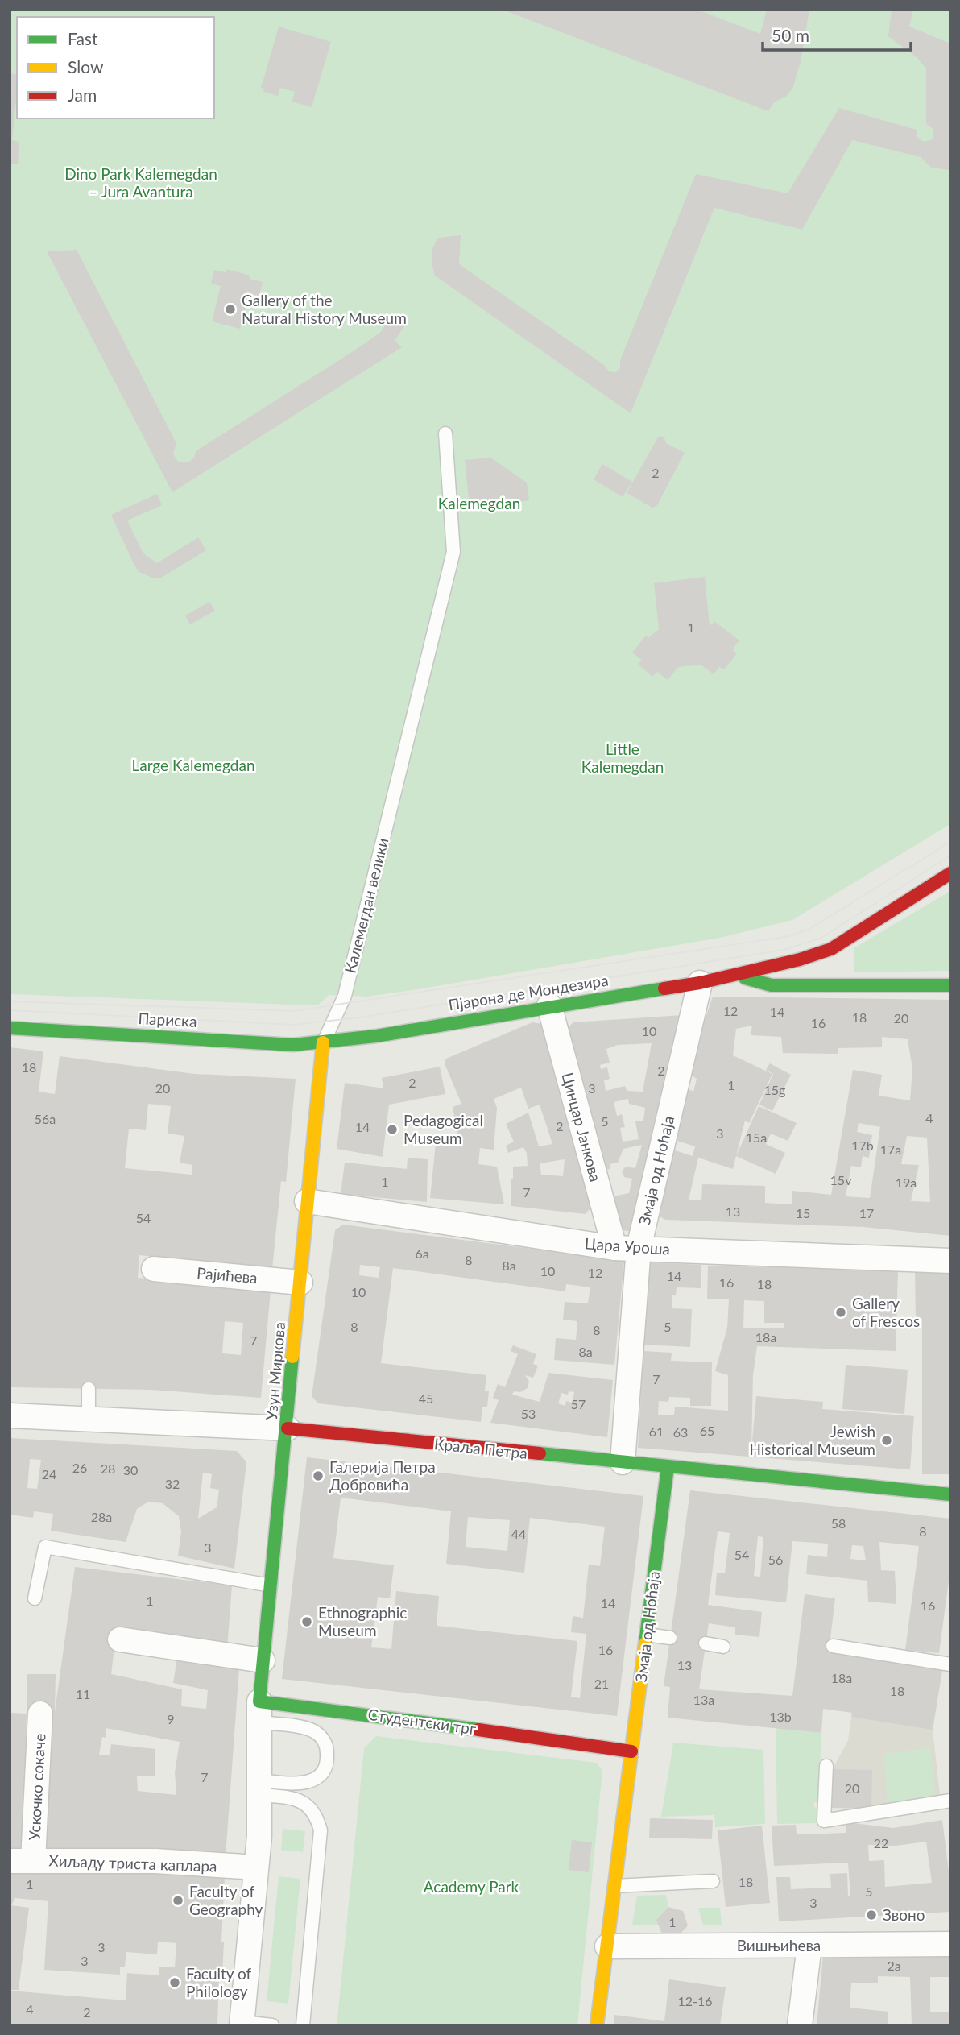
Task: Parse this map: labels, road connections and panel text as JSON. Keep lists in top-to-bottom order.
{
  "streets": {
    "street": [
      "Пјарона де Мондезира",
      "Париска",
      "Цинцар Јанкова",
      "Змаја од Ноћаја",
      "Цара Уроша",
      "Рајићева",
      "Узун Миркова",
      "Краља Петра",
      "Студентски трг",
      "Ускочко сокаче",
      "Хиљаду триста каплара",
      "Вишњићева"
    ],
    "lane": ["Калемегдан велики"]
  },
  "crossings": [
    ["Калемегдан велики", "Пјарона де Мондезира"],
    ["Калемегдан велики", "Париска"],
    ["Калемегдан велики", "Узун Миркова"],
    ["Пјарона де Мондезира", "Париска"],
    ["Пјарона де Мондезира", "Цинцар Јанкова"],
    ["Пјарона де Мондезира", "Змаја од Ноћаја"],
    ["Пјарона де Мондезира", "Узун Миркова"],
    ["Париска", "Узун Миркова"],
    ["Цинцар Јанкова", "Цара Уроша"],
    ["Змаја од Ноћаја", "Цара Уроша"],
    ["Змаја од Ноћаја", "Краља Петра"],
    ["Змаја од Ноћаја", "Студентски трг"],
    ["Цара Уроша", "Узун Миркова"],
    ["Рајићева", "Узун Миркова"],
    ["Узун Миркова", "Краља Петра"],
    ["Узун Миркова", "Студентски трг"],
    ["Ускочко сокаче", "Хиљаду триста каплара"]
  ],
  "parks": [
    "Dino Park Kalemegdan – Jura Avantura",
    "Kalemegdan",
    "Little Kalemegdan",
    "Large Kalemegdan",
    "Academy Park"
  ],
  "places": [
    "Gallery of the Natural History Museum",
    "Pedagogical Museum",
    "Gallery of Frescos",
    "Jewish Historical Museum",
    "Галерија Петра Добровића",
    "Ethnographic Museum",
    "Faculty of Geography",
    "Звоно",
    "Faculty of Philology"
  ],
  "house_numbers": [
    "2",
    "1",
    "12",
    "14",
    "18",
    "20",
    "16",
    "10",
    "18",
    "2",
    "2",
    "1",
    "20",
    "3",
    "15g",
    "4",
    "56a",
    "5",
    "2",
    "14",
    "3",
    "15a",
    "17b",
    "17a",
    "15v",
    "1",
    "19a",
    "7",
    "13",
    "15",
    "17",
    "54",
    "6a",
    "8",
    "8a",
    "10",
    "12",
    "14",
    "16",
    "18",
    "10",
    "8",
    "5",
    "8",
    "18a",
    "7",
    "8a",
    "7",
    "45",
    "57",
    "53",
    "65",
    "61",
    "63",
    "26",
    "28",
    "30",
    "24",
    "32",
    "28a",
    "58",
    "8",
    "44",
    "3",
    "54",
    "56",
    "1",
    "14",
    "16",
    "16",
    "13",
    "18a",
    "21",
    "18",
    "11",
    "13a",
    "13b",
    "9",
    "7",
    "20",
    "22",
    "18",
    "1",
    "5",
    "3",
    "1",
    "3",
    "3",
    "2a",
    "12-16",
    "4",
    "2"
  ],
  "legend": ["Fast", "Slow", "Jam"],
  "scale_bar": "50 m"
}
